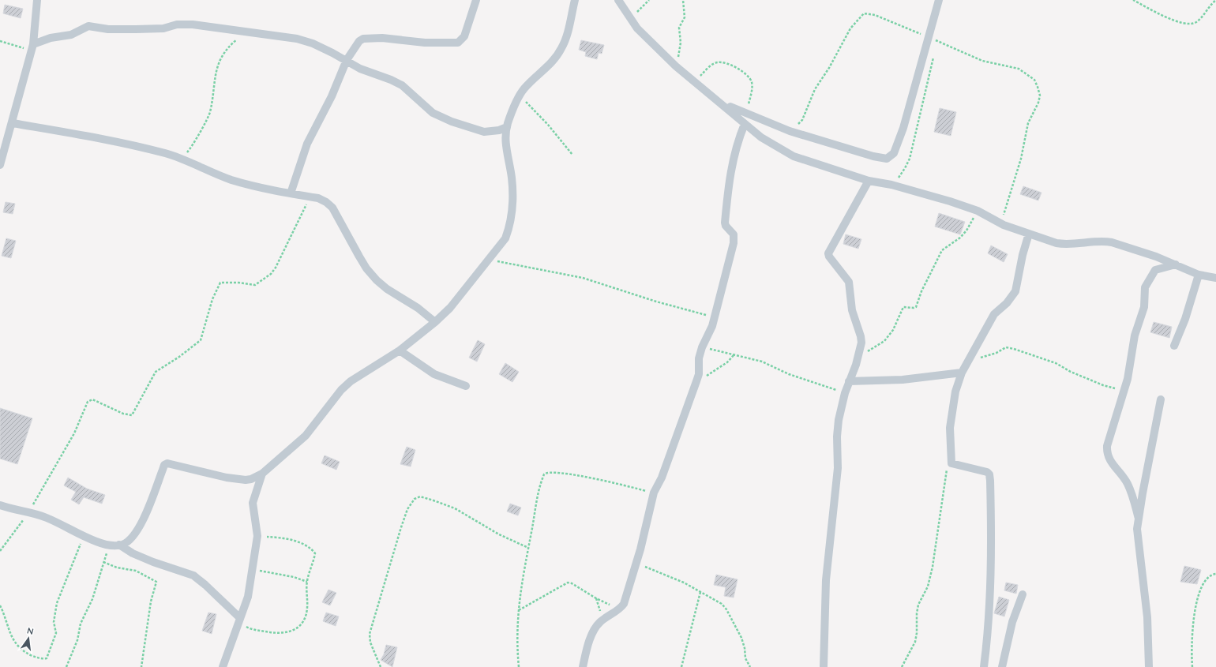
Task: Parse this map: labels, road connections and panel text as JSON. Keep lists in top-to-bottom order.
{
  "north": "top"
}
